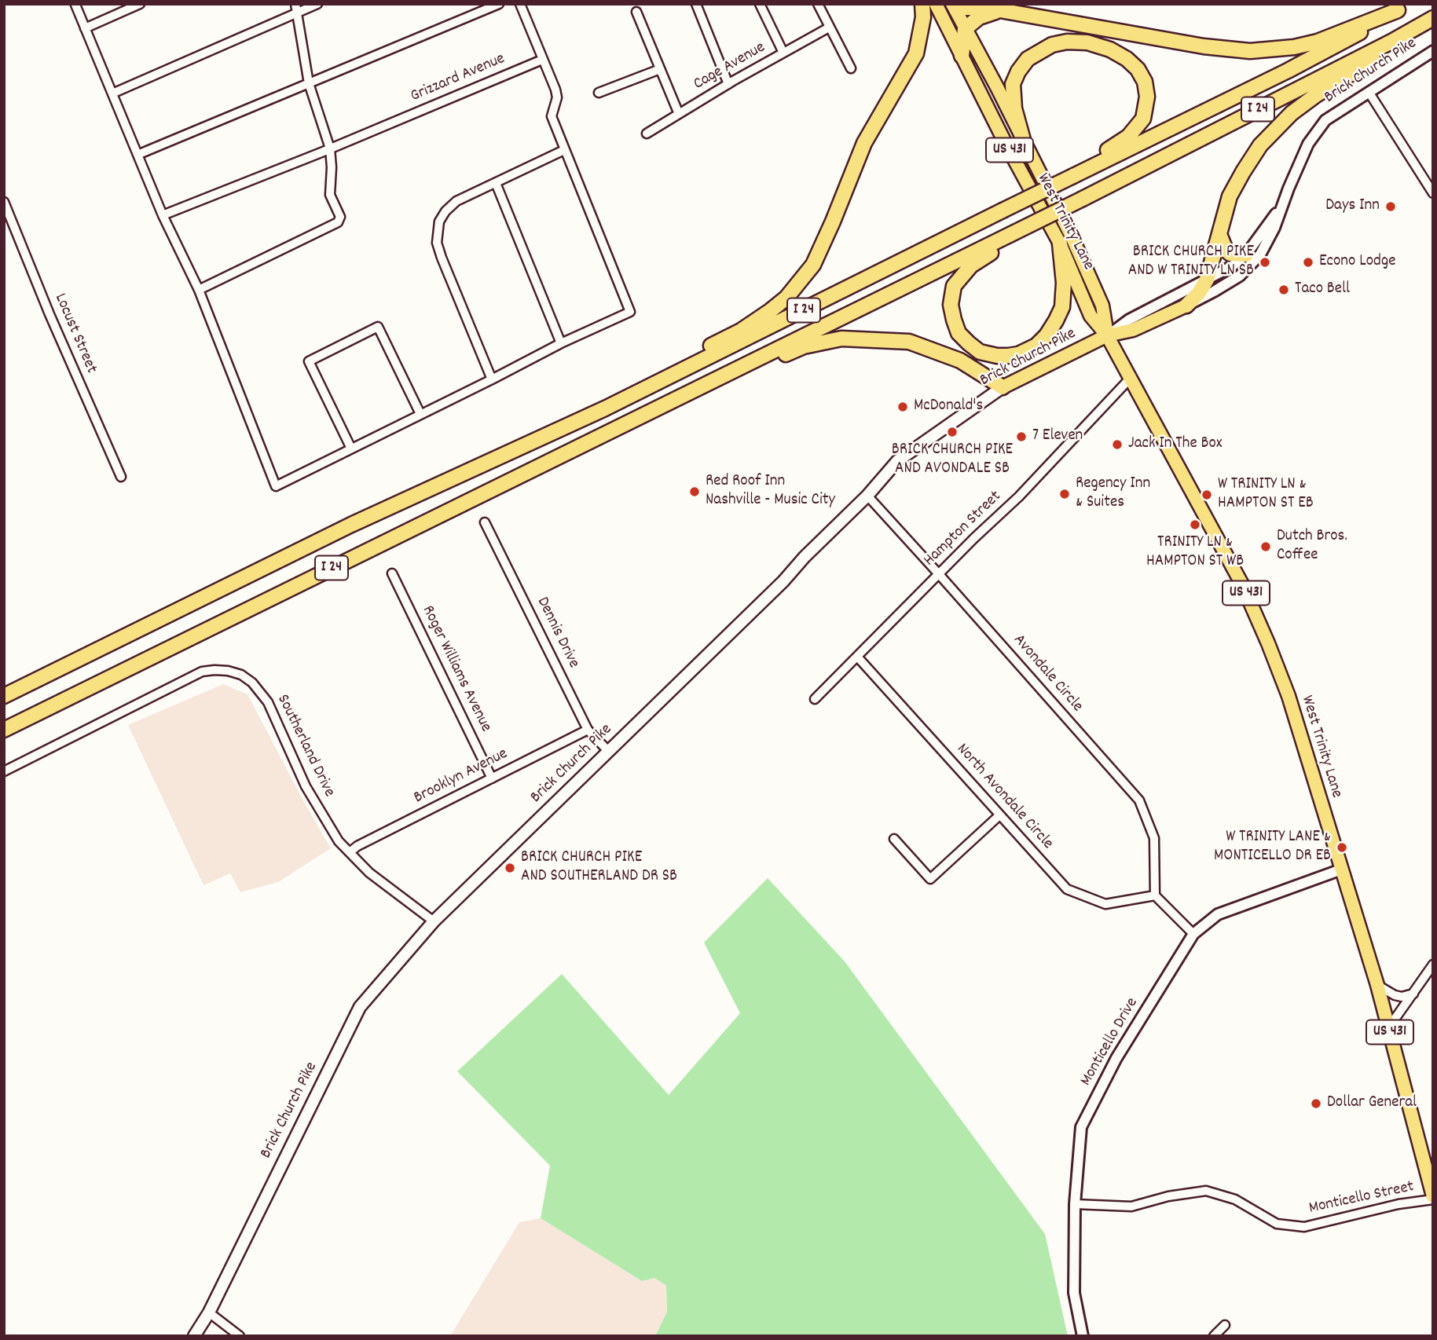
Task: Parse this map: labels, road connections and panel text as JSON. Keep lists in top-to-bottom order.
{
  "streets": {
    "highway": ["I 24"],
    "main road": ["Brick Church Pike", "US 431", "West Trinity Lane"],
    "street": [
      "Cage Avenue",
      "Grizzard Avenue",
      "Locust Street",
      "Hampton Street",
      "Dennis Drive",
      "Roger Williams Avenue",
      "Avondale Circle",
      "Southerland Drive",
      "Brooklyn Avenue",
      "North Avondale Circle",
      "Monticello Drive",
      "Monticello Street"
    ]
  },
  "crossings": [
    ["Brick Church Pike", "West Trinity Lane"],
    ["Brick Church Pike", "Dennis Drive"],
    ["Brick Church Pike", "Avondale Circle"],
    ["Brick Church Pike", "Southerland Drive"],
    ["West Trinity Lane", "Hampton Street"],
    ["West Trinity Lane", "Monticello Drive"],
    ["West Trinity Lane", "Monticello Street"],
    ["Hampton Street", "Avondale Circle"],
    ["Hampton Street", "North Avondale Circle"],
    ["Dennis Drive", "Brooklyn Avenue"],
    ["Roger Williams Avenue", "Brooklyn Avenue"],
    ["Avondale Circle", "North Avondale Circle"],
    ["Southerland Drive", "Brooklyn Avenue"],
    ["Monticello Drive", "Monticello Street"]
  ],
  "places": [
    "Days Inn",
    "BRICK CHURCH PIKE AND W TRINITY LN SB",
    "Econo Lodge",
    "Taco Bell",
    "McDonald's",
    "BRICK CHURCH PIKE AND AVONDALE SB",
    "7 Eleven",
    "Jack In The Box",
    "Red Roof Inn Nashville - Music City",
    "Regency Inn & Suites",
    "W TRINITY LN & HAMPTON ST EB",
    "TRINITY LN & HAMPTON ST WB",
    "Dutch Bros. Coffee",
    "W TRINITY LANE & MONTICELLO DR EB",
    "BRICK CHURCH PIKE AND SOUTHERLAND DR SB",
    "Dollar General"
  ]
}
